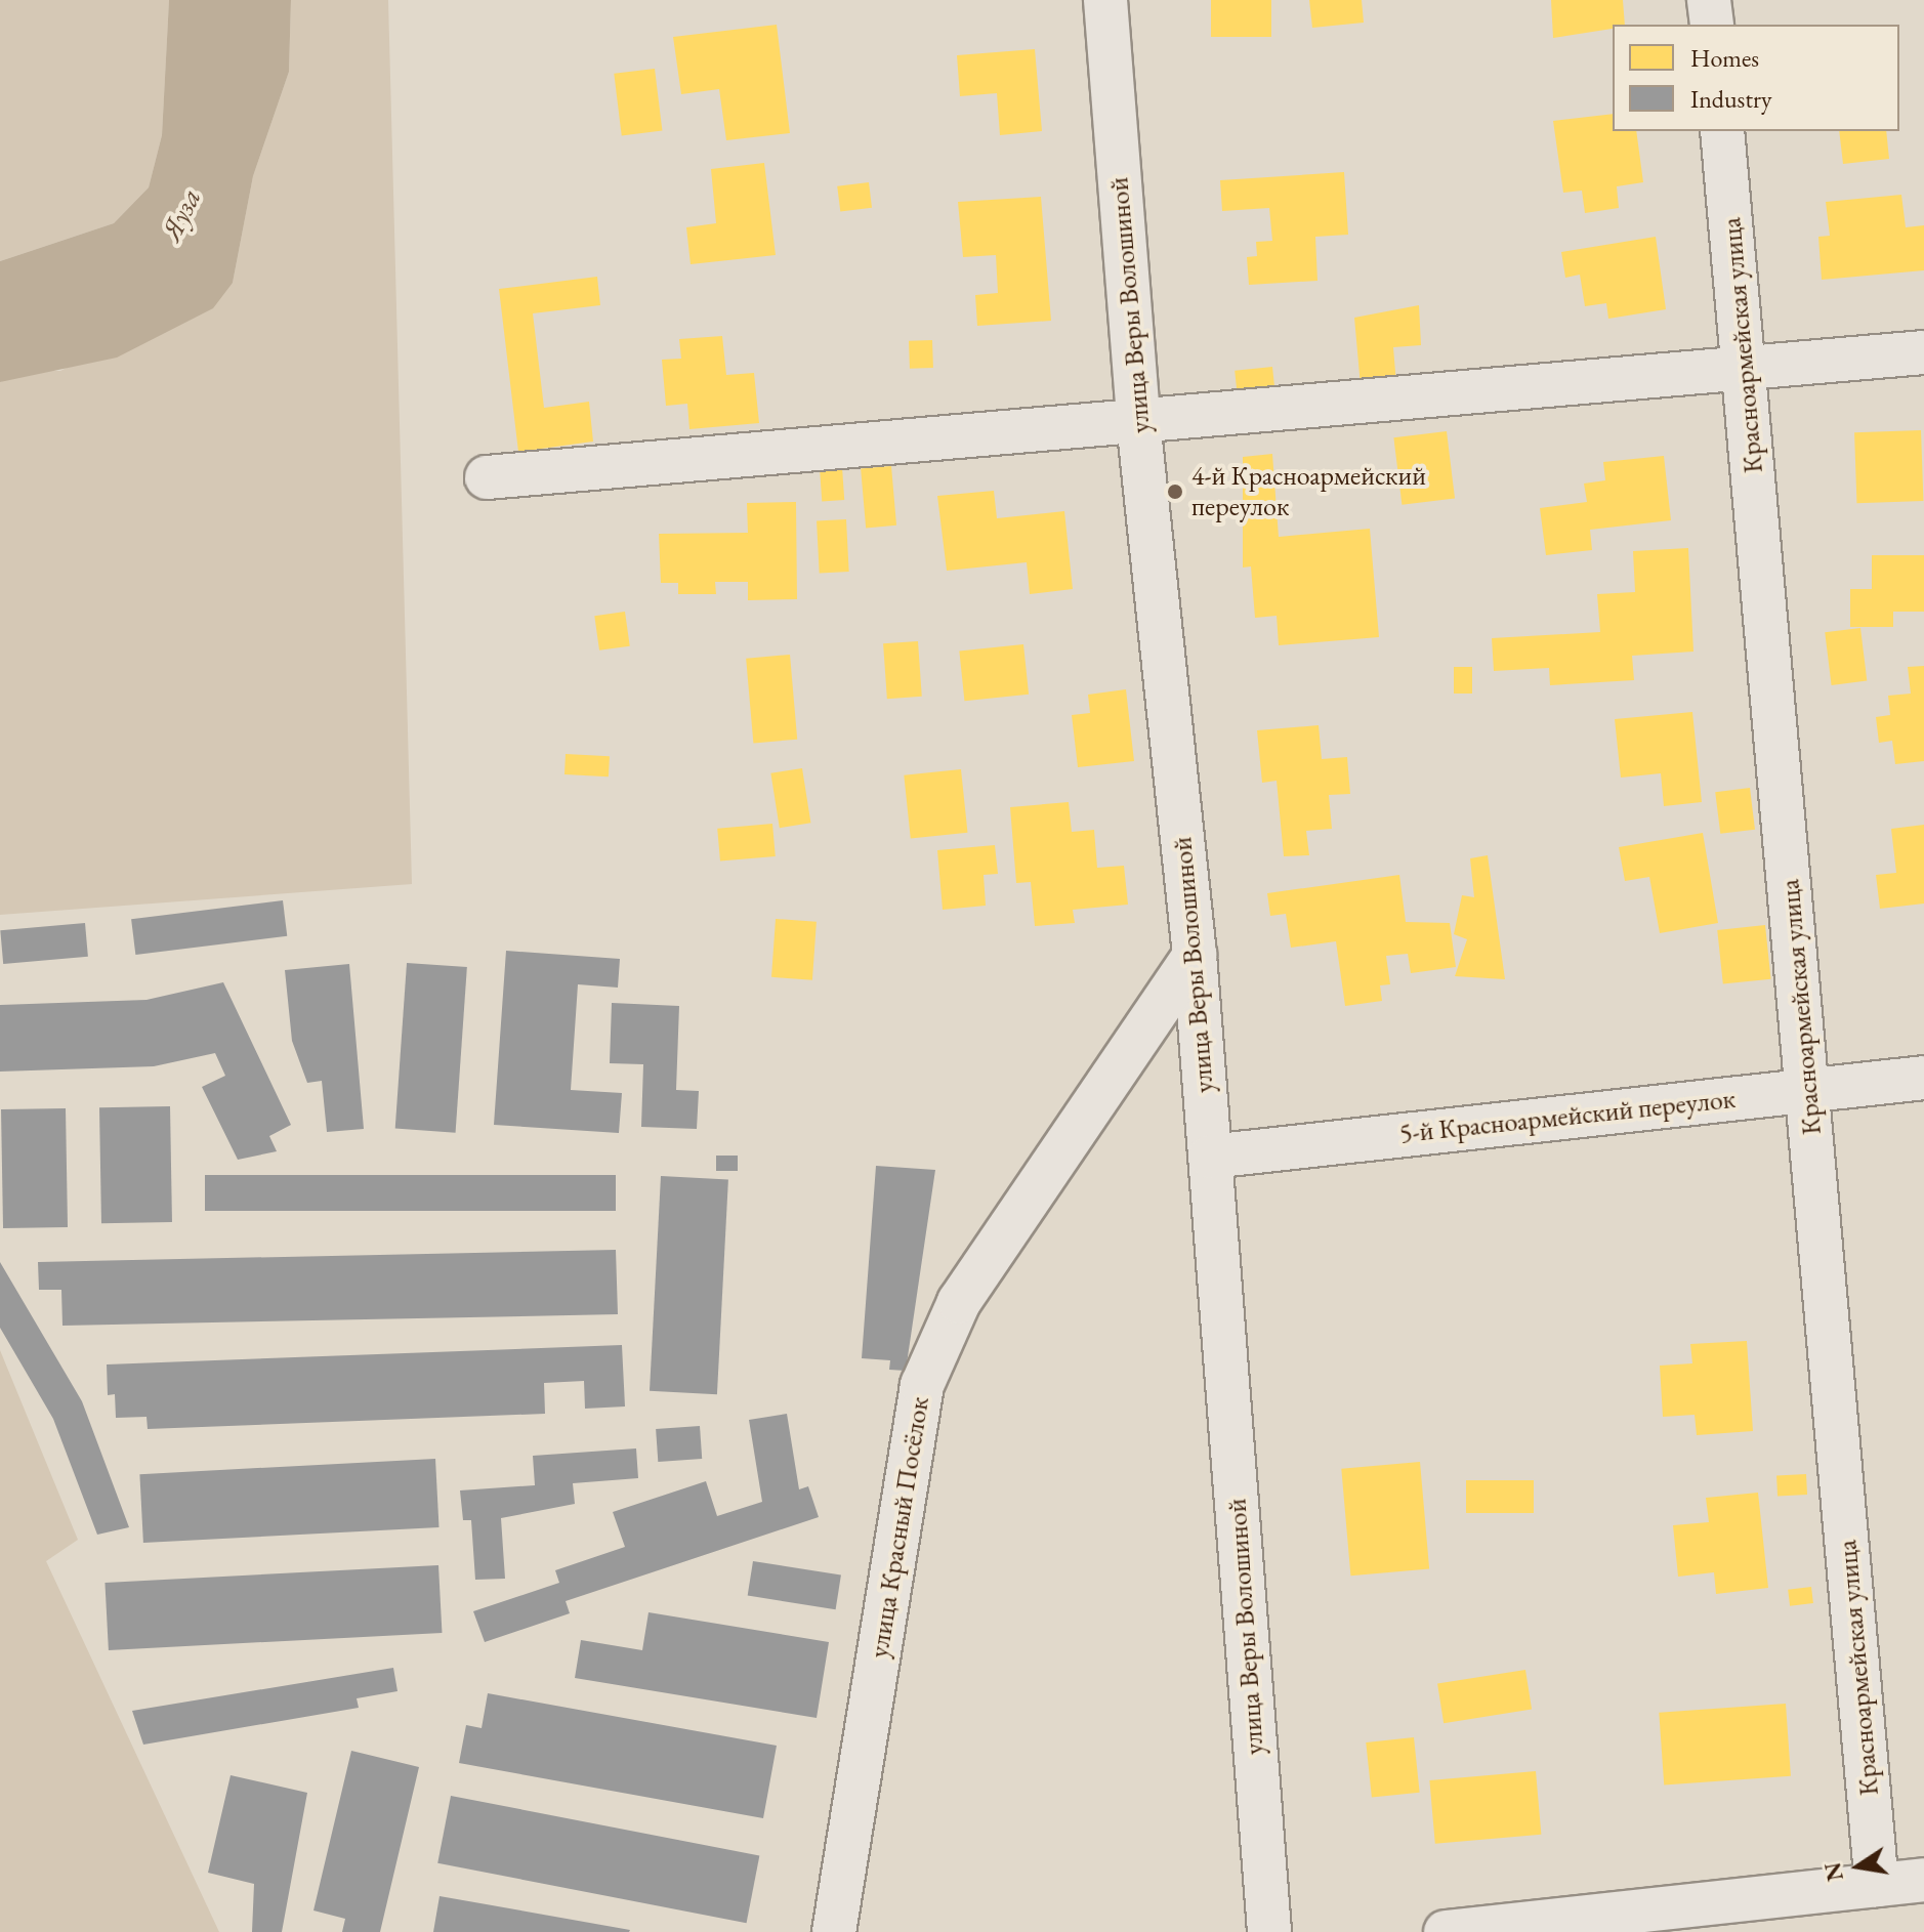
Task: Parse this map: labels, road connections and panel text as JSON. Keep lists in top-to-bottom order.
{
  "streets": {
    "street": [
      "улица Веры Волошиной",
      "Красноармейская улица",
      "5-й Красноармейский переулок",
      "улица Красный Посёлок"
    ]
  },
  "crossings": [
    ["улица Веры Волошиной", "5-й Красноармейский переулок"],
    ["улица Веры Волошиной", "улица Красный Посёлок"],
    ["Красноармейская улица", "5-й Красноармейский переулок"]
  ],
  "water": ["Яуза"],
  "places": ["4-й Красноармейский переулок"],
  "legend": ["Homes", "Industry"],
  "north": "left"
}
